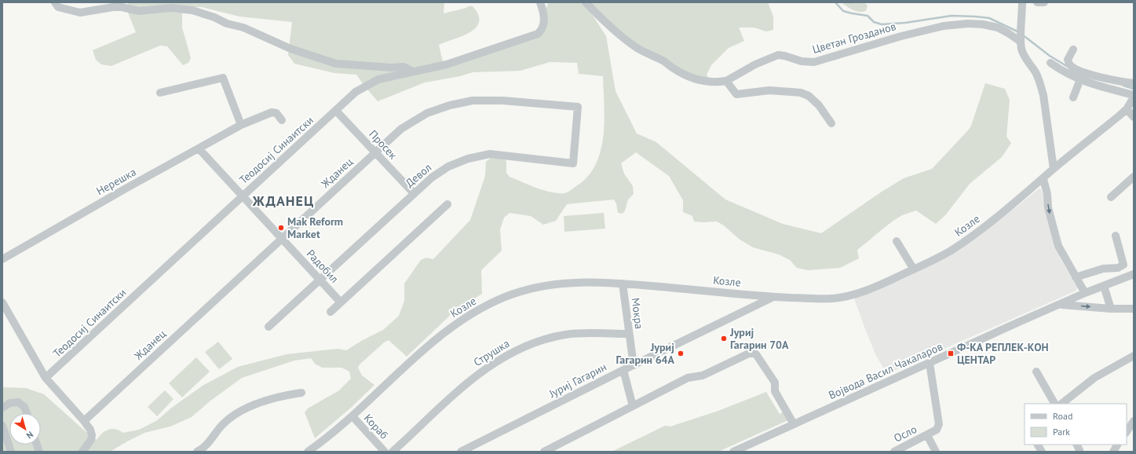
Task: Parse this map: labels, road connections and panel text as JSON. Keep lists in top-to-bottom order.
{
  "streets": {
    "street": [
      "Цветан Грозданов",
      "Просек",
      "Теодосиј Синаитски",
      "Жданец",
      "Девол",
      "Нерешка",
      "Козле",
      "Радобил",
      "Мокра",
      "Струшка",
      "Војвода Васил Чакаларов",
      "Јуриј Гагарин",
      "Кораб",
      "Осло"
    ]
  },
  "crossings": [
    ["Просек", "Теодосиј Синаитски"],
    ["Просек", "Жданец"],
    ["Просек", "Девол"],
    ["Теодосиј Синаитски", "Радобил"],
    ["Жданец", "Девол"],
    ["Жданец", "Радобил"],
    ["Девол", "Радобил"],
    ["Нерешка", "Радобил"],
    ["Козле", "Мокра"],
    ["Козле", "Јуриј Гагарин"],
    ["Козле", "Кораб"],
    ["Мокра", "Струшка"],
    ["Мокра", "Јуриј Гагарин"],
    ["Војвода Васил Чакаларов", "Осло"]
  ],
  "districts": ["ЖДАНЕЦ"],
  "places": {
    "other": ["Mak Reform Market", "Јуриј Гагарин 70А", "Јуриј Гагарин 64А"],
    "transit": ["Ф-КА РЕПЛЕК-КОН ЦЕНТАР"]
  },
  "legend": ["Road", "Park"],
  "north": "bottom right"
}
